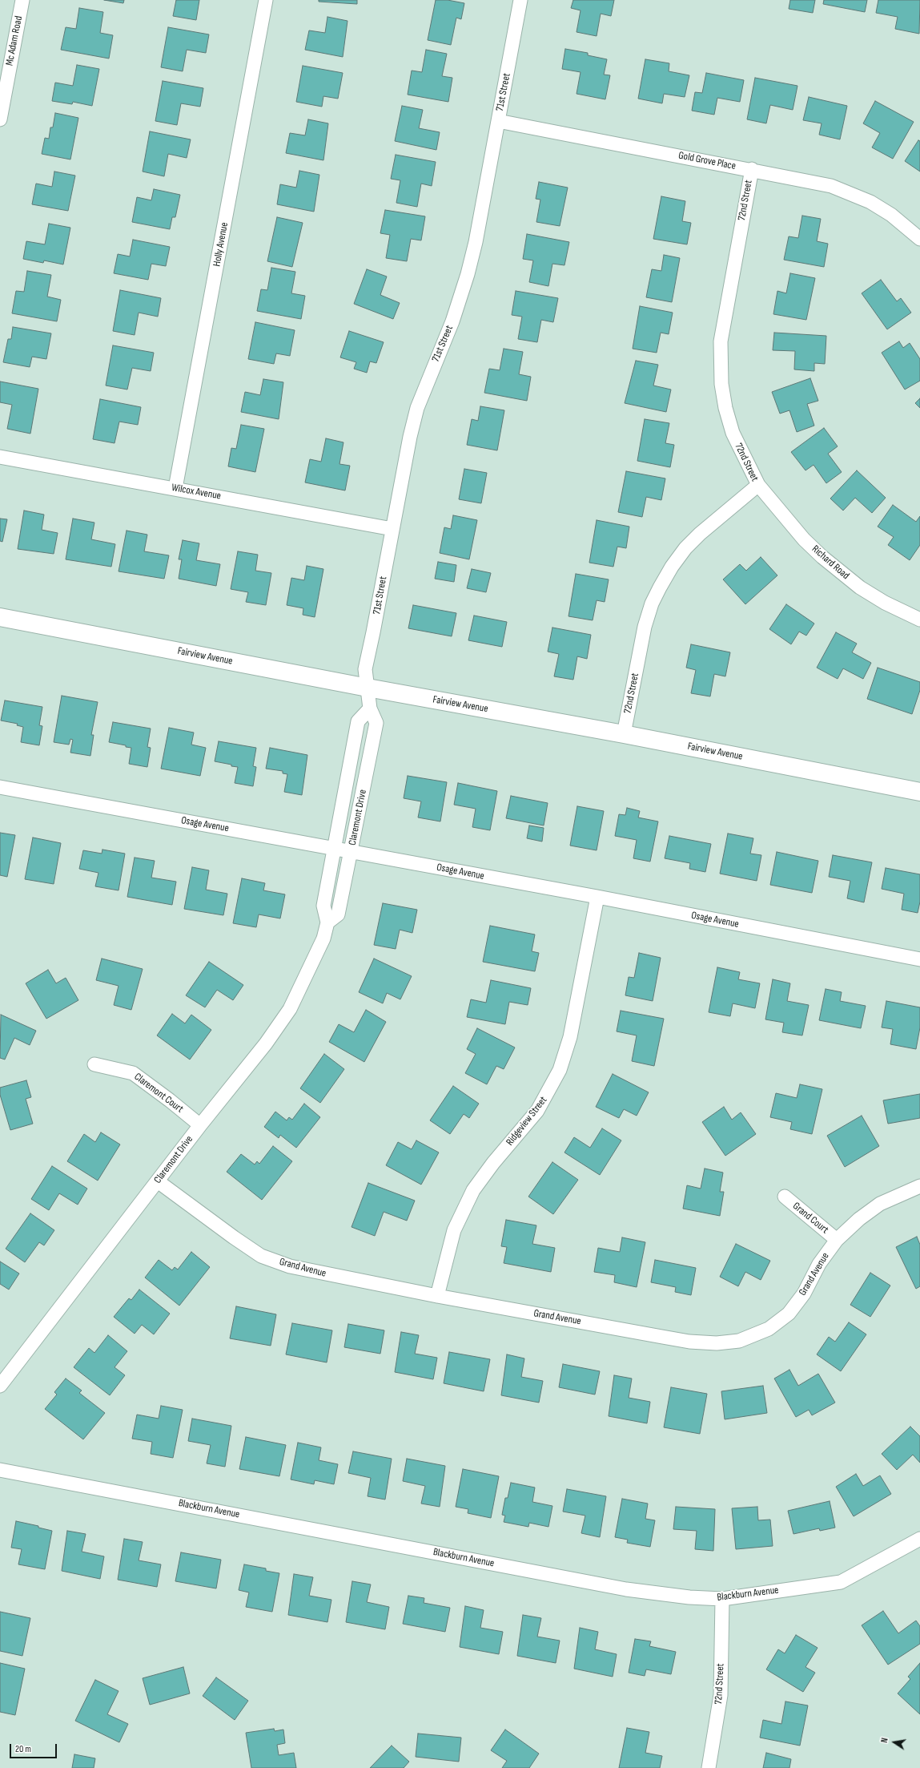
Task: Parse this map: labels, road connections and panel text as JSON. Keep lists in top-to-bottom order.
{
  "streets": {
    "street": [
      "Mc Adam Road",
      "71st Street",
      "Gold Grove Place",
      "72nd Street",
      "Holly Avenue",
      "Wilcox Avenue",
      "Richard Road",
      "Fairview Avenue",
      "Claremont Drive",
      "Osage Avenue",
      "Claremont Court",
      "Ridgeview Street",
      "Grand Court",
      "Grand Avenue",
      "Blackburn Avenue"
    ]
  },
  "crossings": [
    ["71st Street", "Gold Grove Place"],
    ["71st Street", "Wilcox Avenue"],
    ["71st Street", "Fairview Avenue"],
    ["71st Street", "Claremont Drive"],
    ["Gold Grove Place", "72nd Street"],
    ["72nd Street", "Richard Road"],
    ["72nd Street", "Fairview Avenue"],
    ["72nd Street", "Blackburn Avenue"],
    ["Holly Avenue", "Wilcox Avenue"],
    ["Fairview Avenue", "Claremont Drive"],
    ["Claremont Drive", "Osage Avenue"],
    ["Claremont Drive", "Claremont Court"],
    ["Claremont Drive", "Grand Avenue"],
    ["Osage Avenue", "Ridgeview Street"],
    ["Ridgeview Street", "Grand Avenue"],
    ["Grand Court", "Grand Avenue"]
  ],
  "scale_bar": "20 m",
  "north": "left"
}
